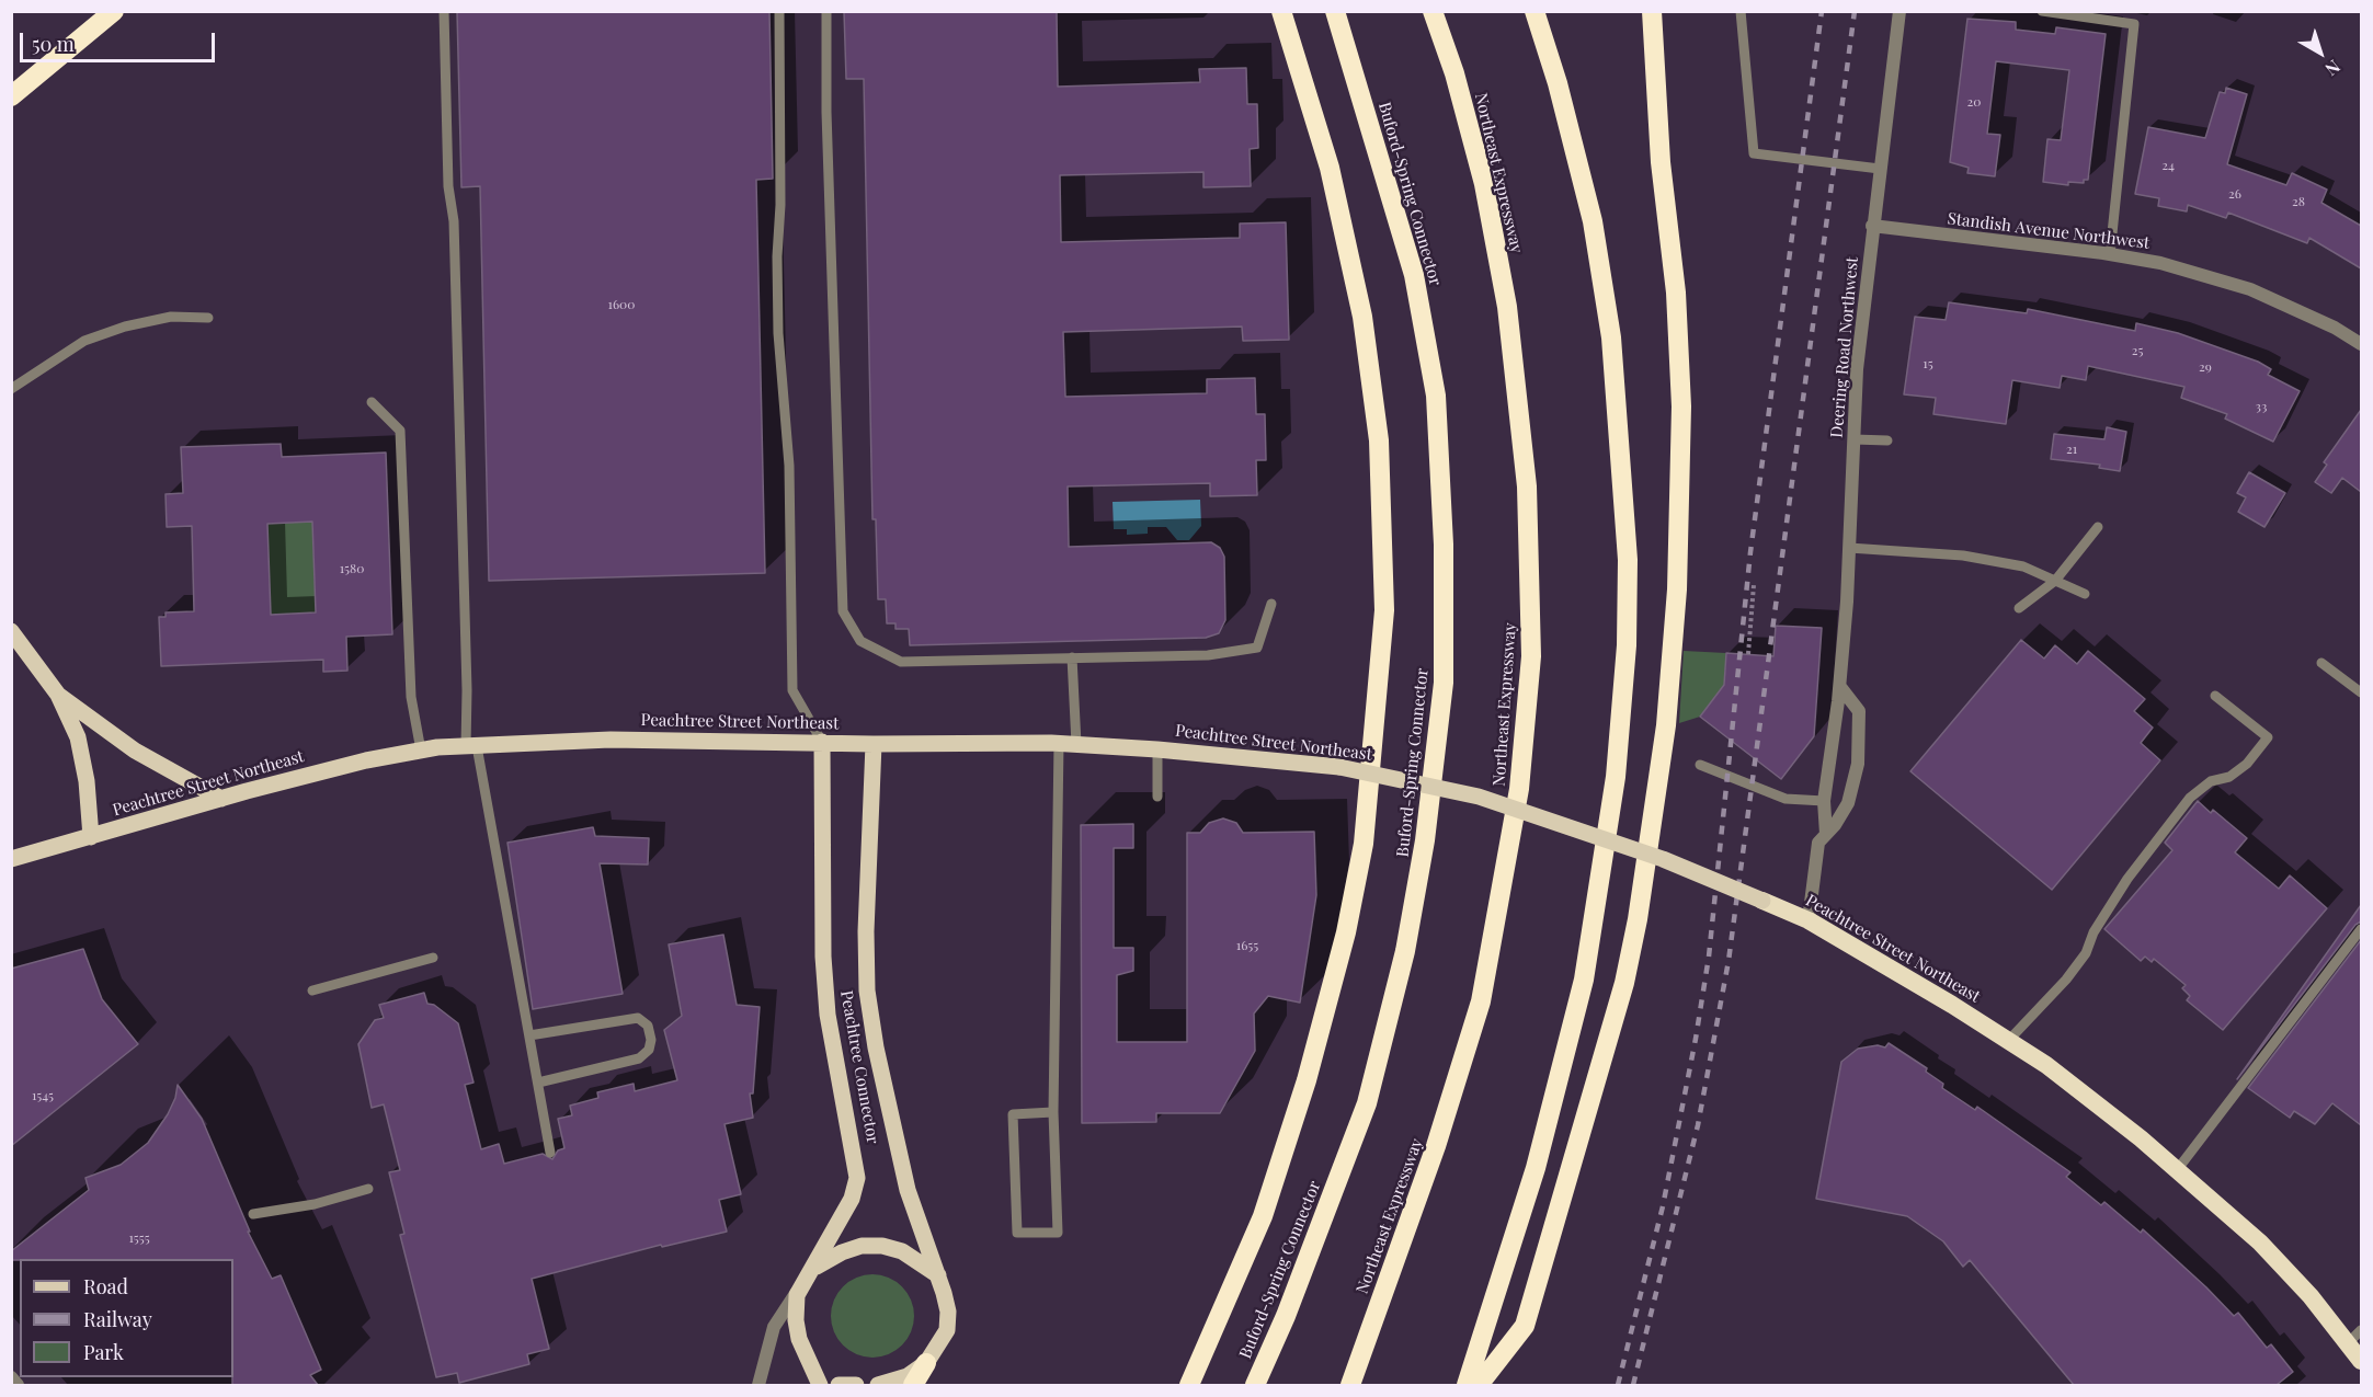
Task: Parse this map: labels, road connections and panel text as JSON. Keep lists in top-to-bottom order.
{
  "streets": {
    "highway": ["Northeast Expressway", "Buford-Spring Connector", "Peachtree Street Northeast"],
    "main road": ["Peachtree Connector"],
    "street": ["Standish Avenue Northwest", "Deering Road Northwest"]
  },
  "crossings": [
    ["Standish Avenue Northwest", "Deering Road Northwest"],
    ["Deering Road Northwest", "Peachtree Street Northeast"],
    ["Peachtree Street Northeast", "Peachtree Connector"]
  ],
  "house_numbers": [
    "20",
    "24",
    "26",
    "28",
    "1600",
    "25",
    "15",
    "29",
    "33",
    "21",
    "1580",
    "1655",
    "1545",
    "1555"
  ],
  "legend": ["Road", "Railway", "Park"],
  "scale_bar": "50 m",
  "north": "bottom right"
}
